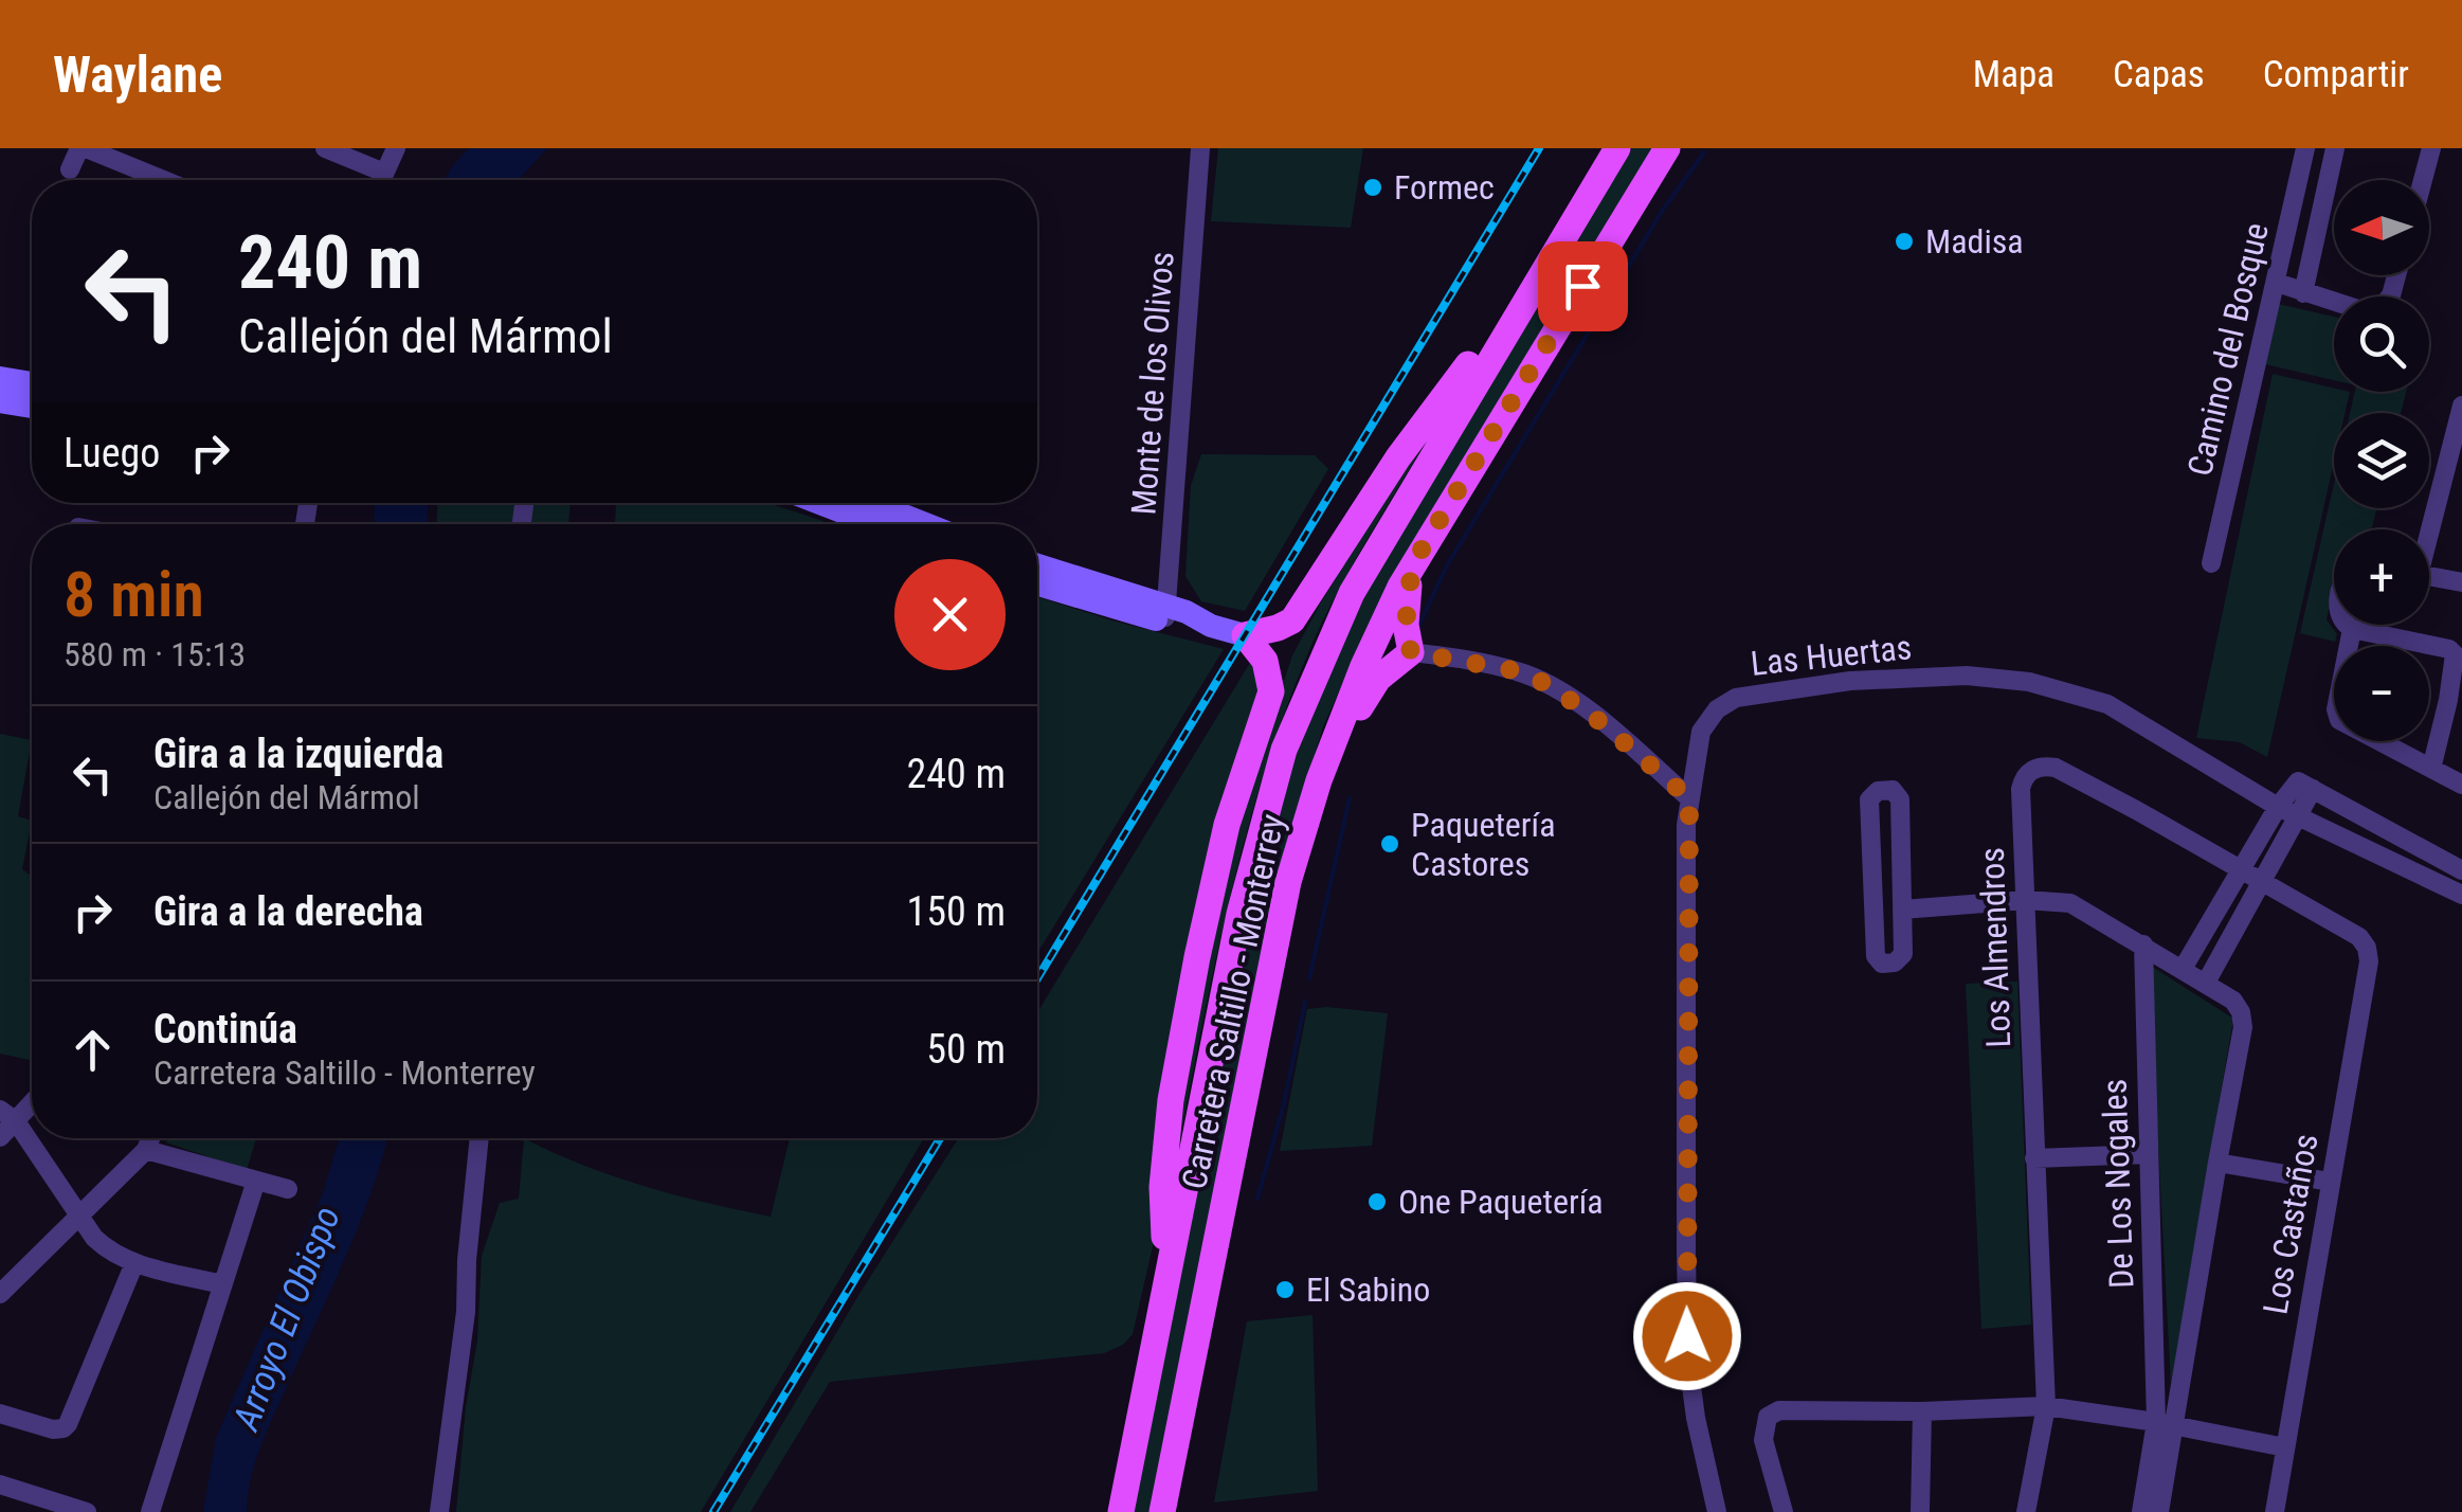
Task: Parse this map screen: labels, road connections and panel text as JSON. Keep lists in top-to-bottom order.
{
  "streets": {
    "main road": ["Carretera Saltillo - Monterrey"],
    "street": [
      "Camino del Bosque",
      "Monte de los Olivos",
      "Las Huertas",
      "Los Almendros",
      "De Los Nogales",
      "Los Castaños"
    ]
  },
  "crossings": [
    ["Los Almendros", "Los Castaños"]
  ],
  "water": ["Arroyo El Obispo"],
  "places": [
    "Formec",
    "Madisa",
    "Paquetería Castores",
    "One Paquetería",
    "El Sabino"
  ],
  "north": "left",
  "page": {
    "header": "Waylane",
    "nav": ["Mapa", "Capas", "Compartir"],
    "map_buttons": ["+", "−"],
    "turn": ["240 m", "Callejón del Mármol"],
    "then": "Luego",
    "heading": ["8 min", "580 m · 15:13"],
    "list": [
      {
        "name": "Gira a la izquierda",
        "note": "Callejón del Mármol",
        "value": "240 m"
      },
      {
        "name": "Gira a la derecha",
        "value": "150 m"
      },
      {
        "name": "Continúa",
        "note": "Carretera Saltillo - Monterrey",
        "value": "50 m"
      }
    ]
  }
}
